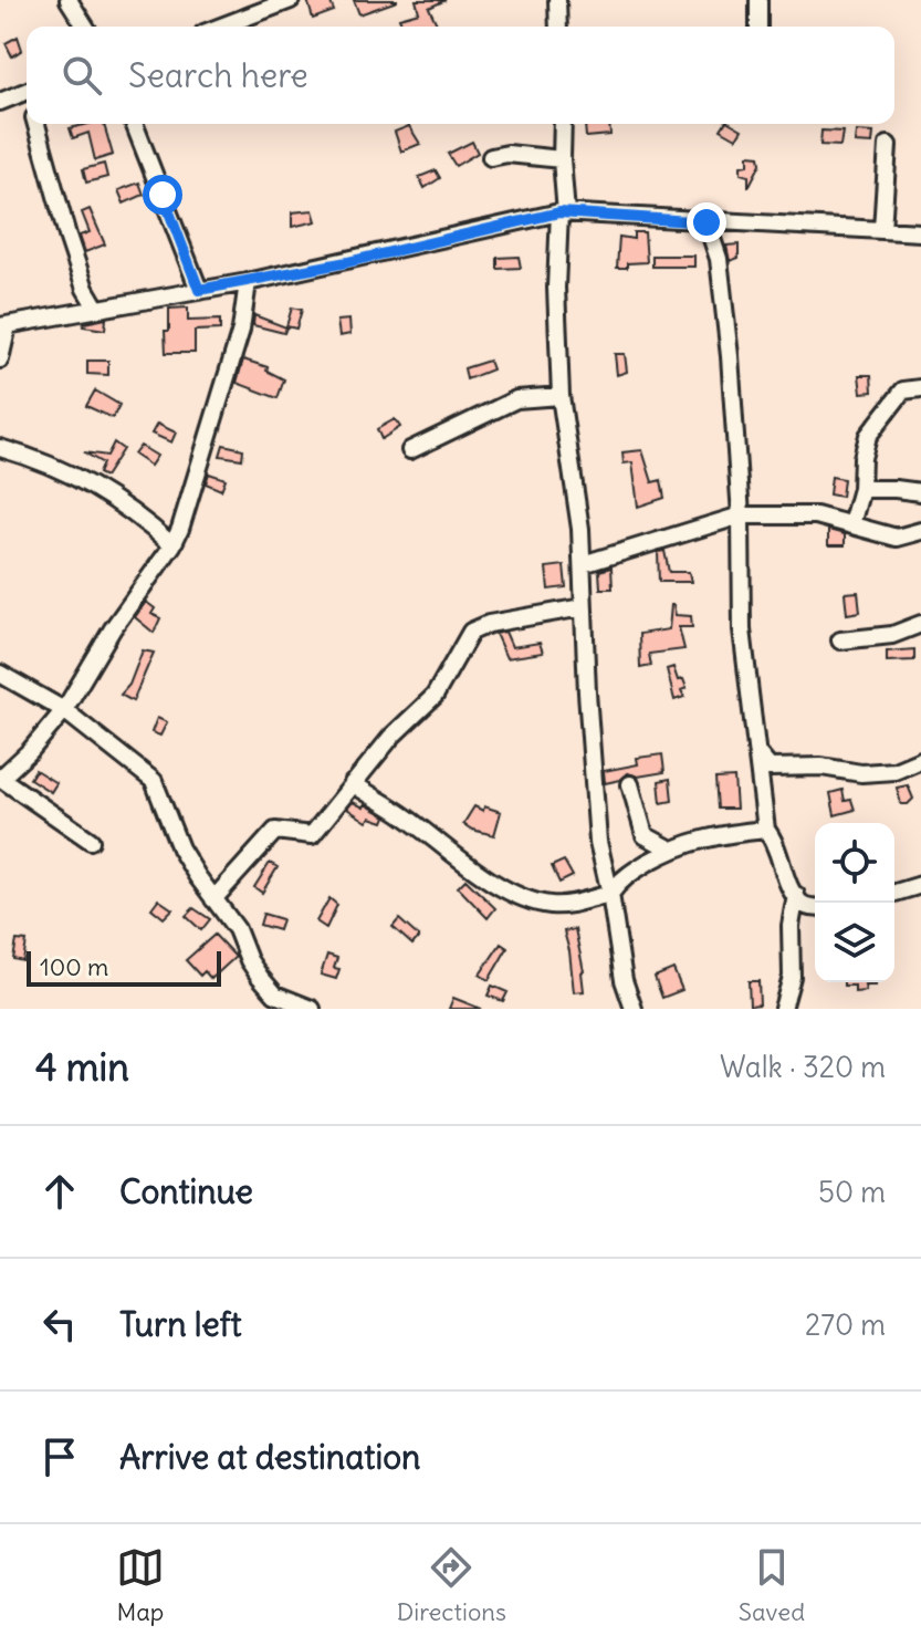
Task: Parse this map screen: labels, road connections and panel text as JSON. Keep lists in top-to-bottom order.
{
  "scale_bar": "100 m",
  "page": {
    "search": "Search here",
    "scale": "100 m",
    "heading": ["4 min", "Walk · 320 m"],
    "list": [
      ["Continue", "50 m"],
      ["Turn left", "270 m"],
      "Arrive at destination"
    ],
    "nav": ["Map", "Directions", "Saved"]
  }
}
